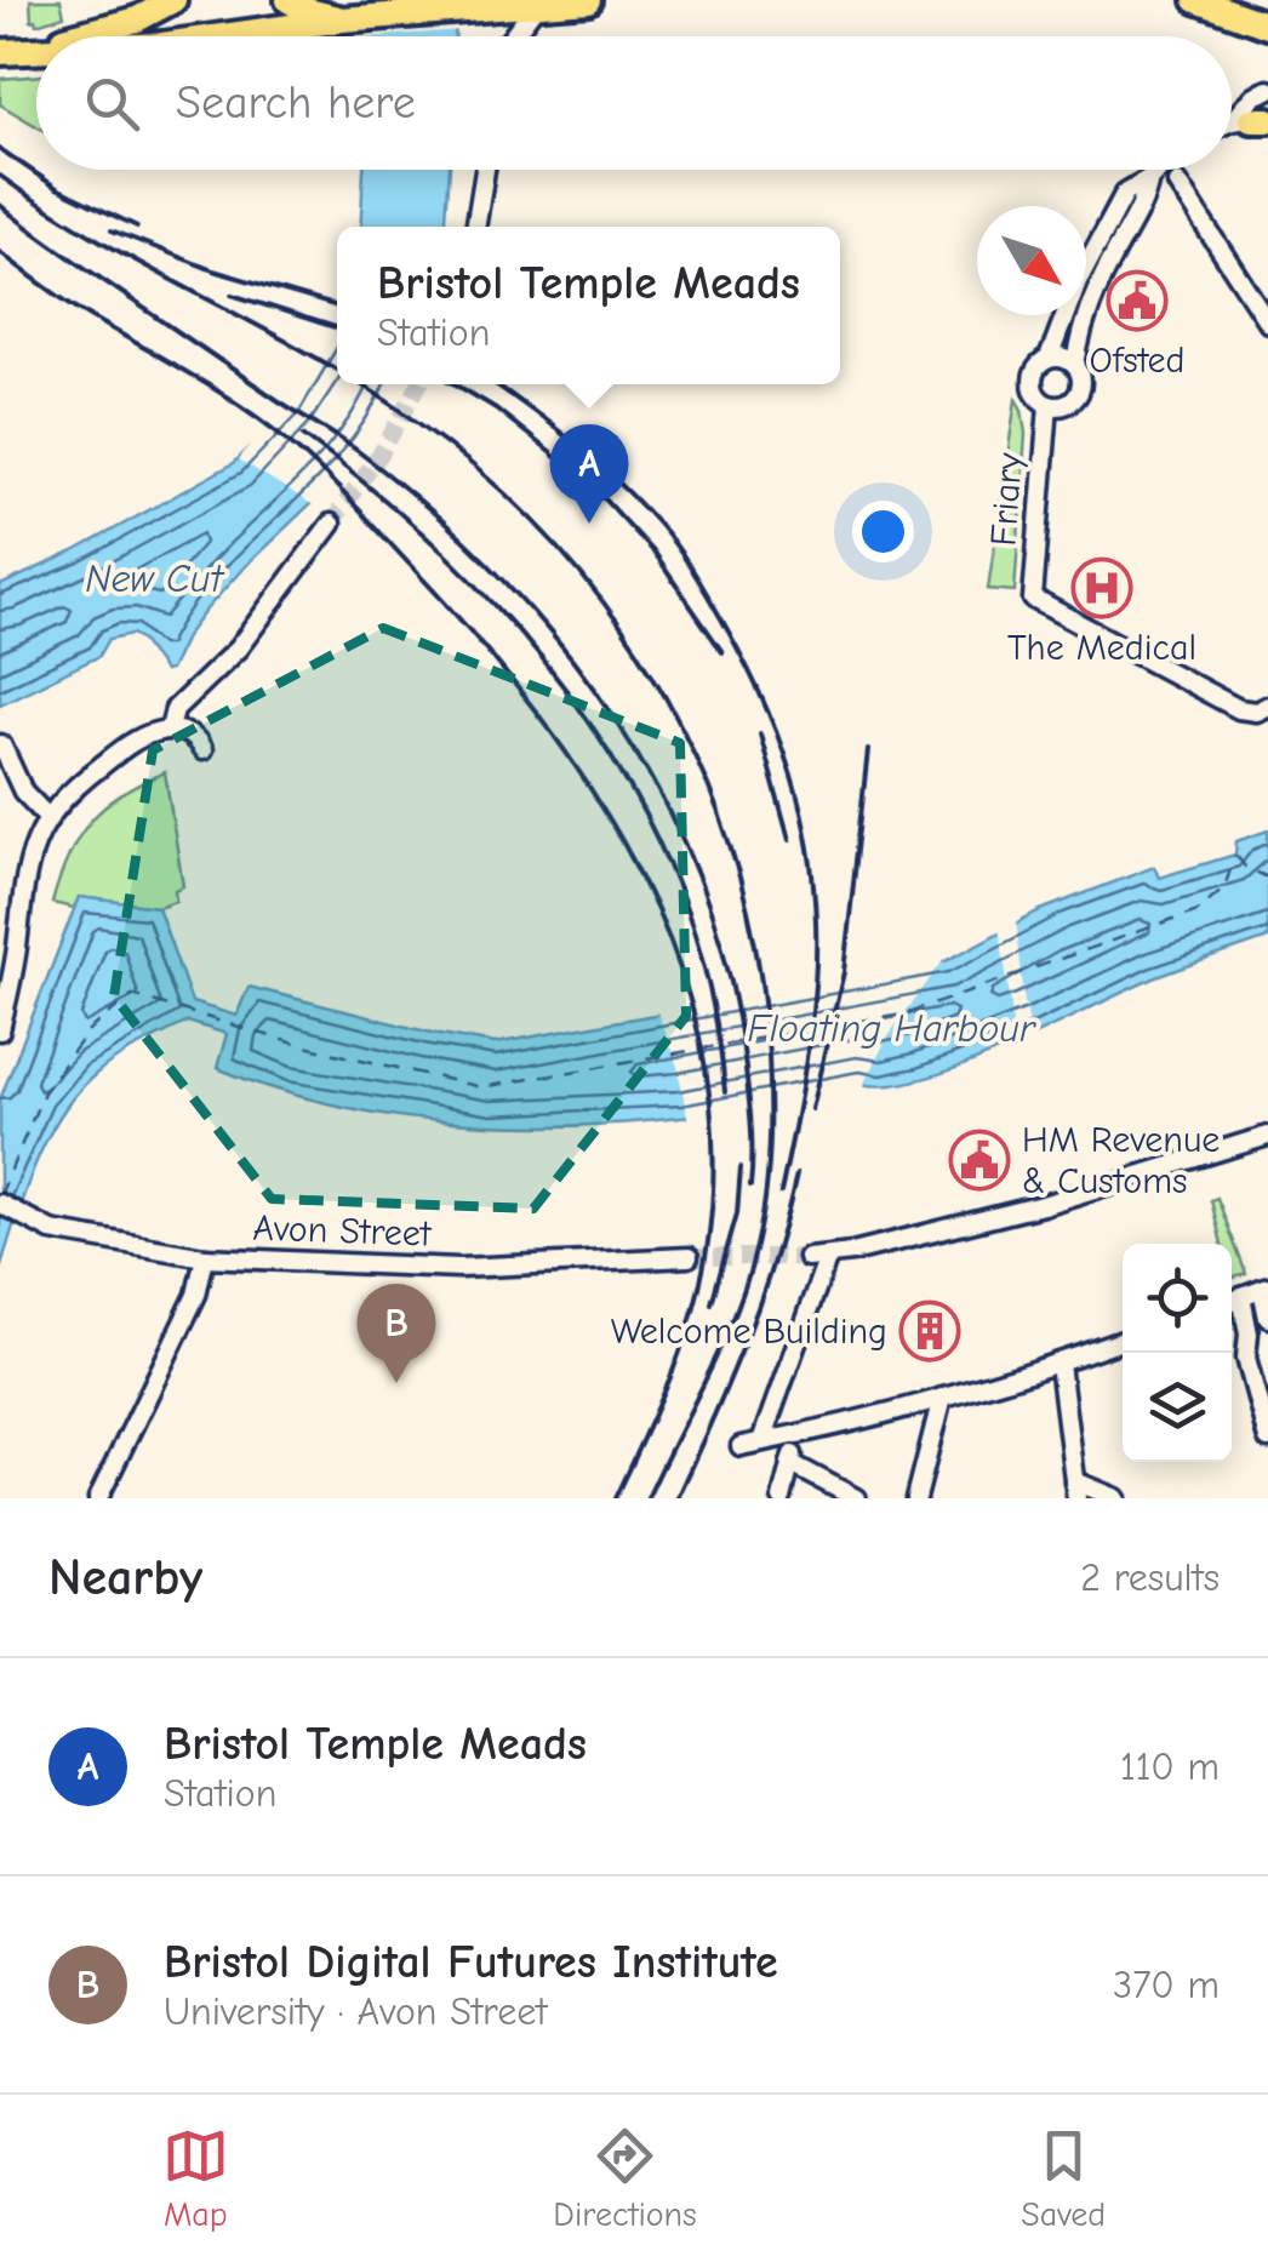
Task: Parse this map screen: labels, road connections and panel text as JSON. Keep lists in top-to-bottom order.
{
  "streets": {
    "street": ["Friary", "Avon Street"]
  },
  "water": ["New Cut", "Floating Harbour"],
  "places": {
    "public building": ["Ofsted", "HM Revenue & Customs"],
    "hospital": ["The Medical"],
    "building": ["Welcome Building"]
  },
  "north": "bottom right",
  "page": {
    "search": "Search here",
    "popup": ["Bristol Temple Meads", "Station"],
    "pins": ["A", "B"],
    "heading": ["Nearby", "2 results"],
    "list": [
      {
        "mark": "A",
        "name": "Bristol Temple Meads",
        "note": "Station",
        "value": "110 m"
      },
      {
        "mark": "B",
        "name": "Bristol Digital Futures Institute",
        "note": "University · Avon Street",
        "value": "370 m"
      }
    ],
    "nav": ["Map", "Directions", "Saved"]
  }
}
